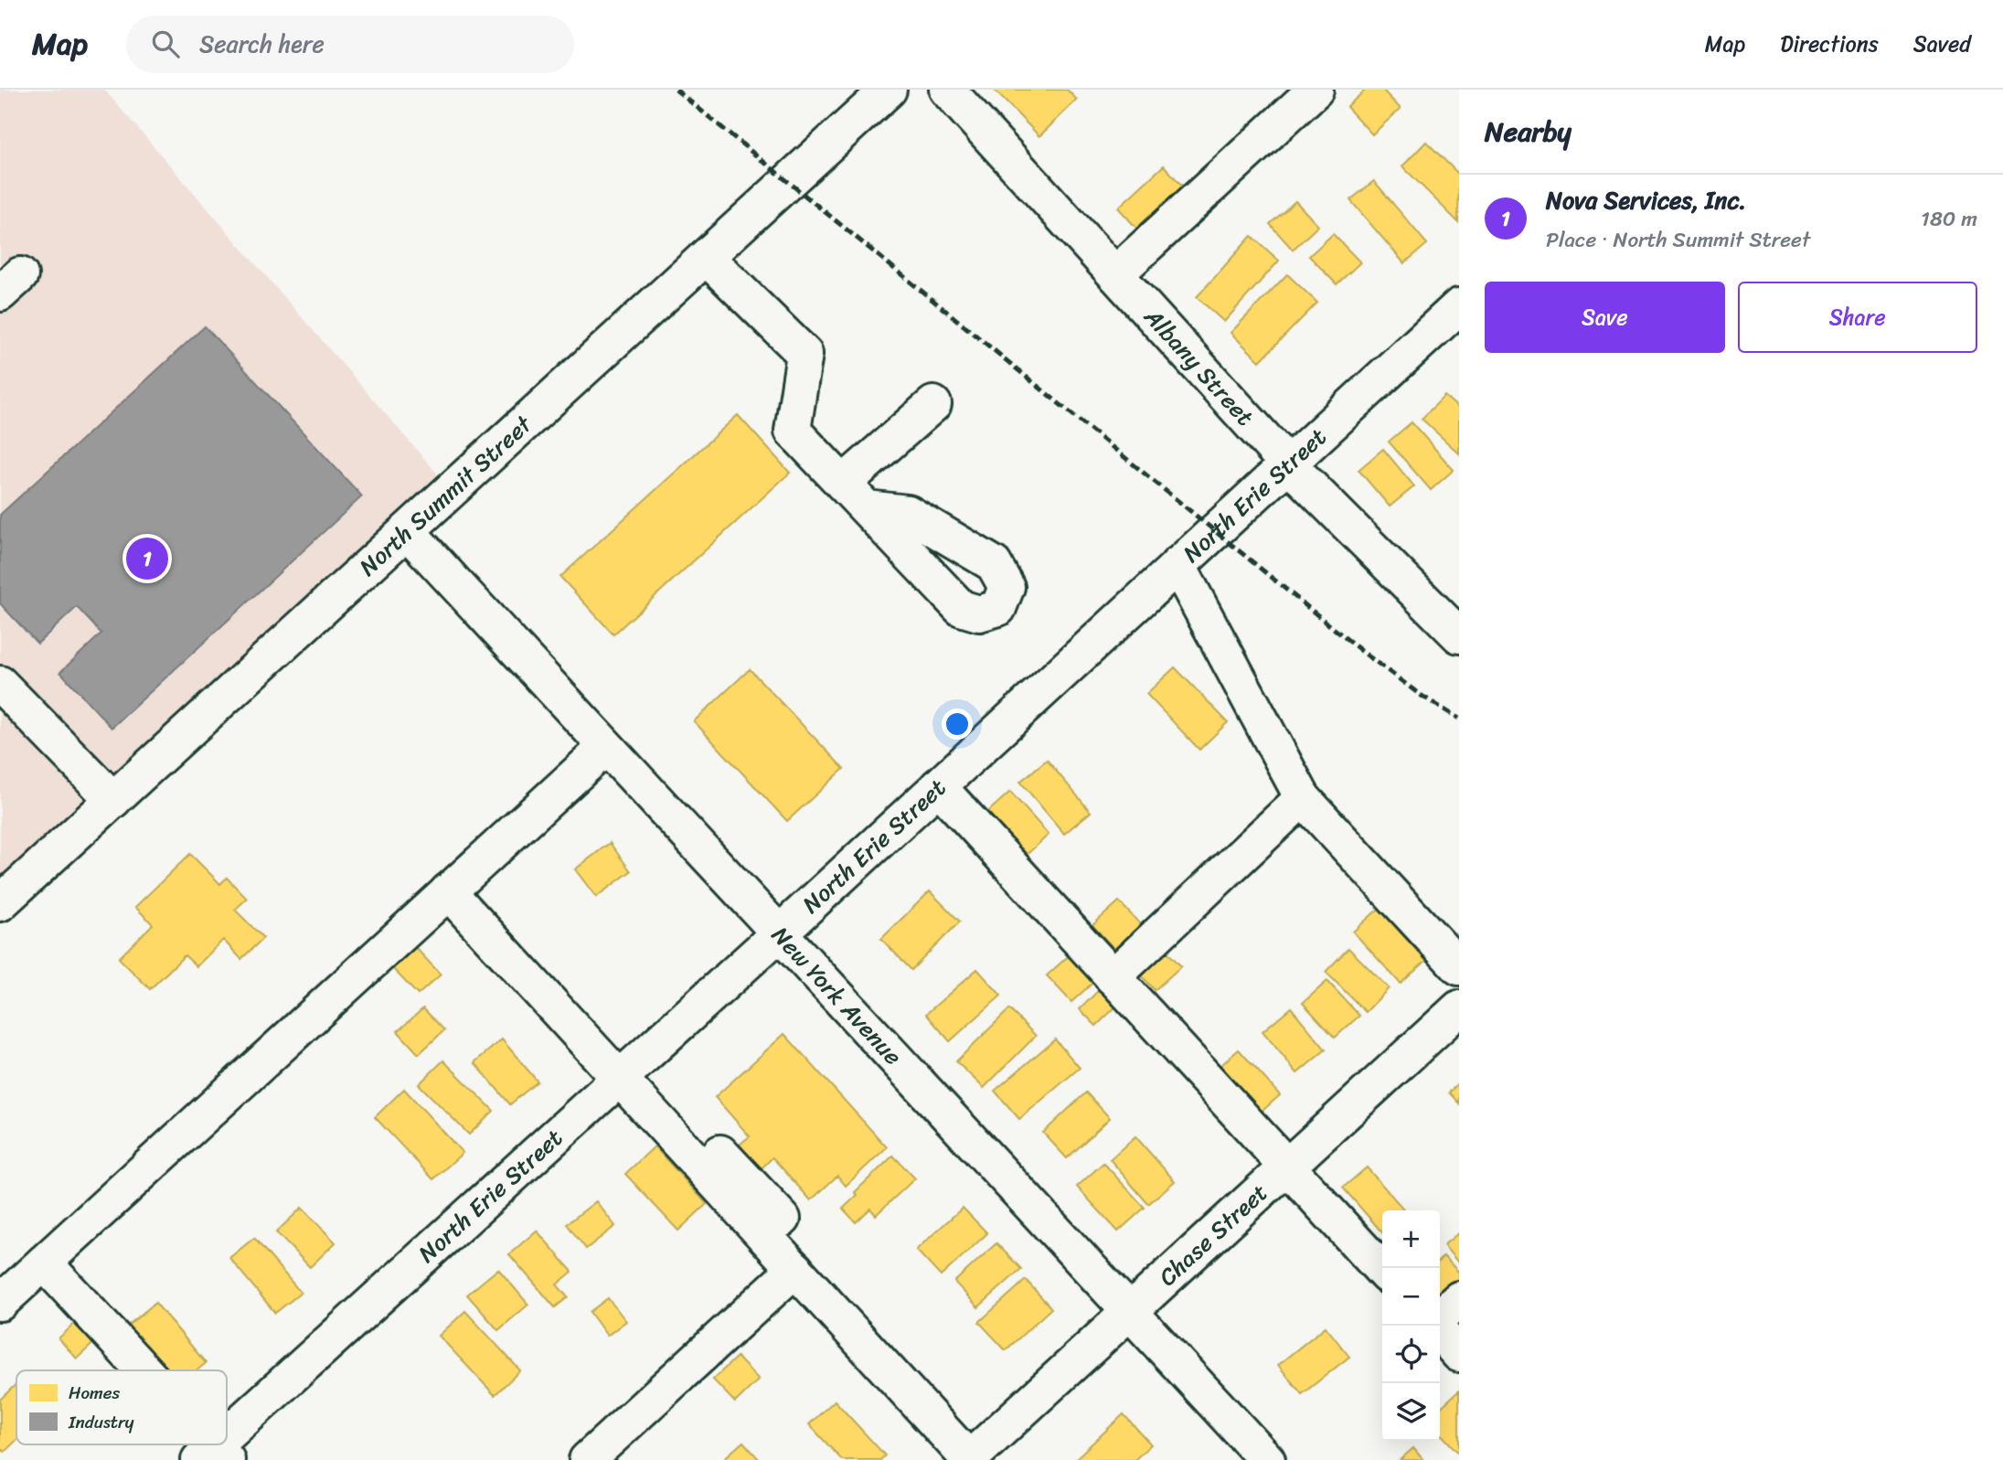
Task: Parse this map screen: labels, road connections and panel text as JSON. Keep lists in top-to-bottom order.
{
  "streets": {
    "street": [
      "Albany Street",
      "North Erie Street",
      "North Summit Street",
      "New York Avenue",
      "Chase Street"
    ]
  },
  "crossings": [
    ["Albany Street", "North Erie Street"],
    ["North Erie Street", "New York Avenue"],
    ["North Summit Street", "New York Avenue"],
    ["New York Avenue", "Chase Street"]
  ],
  "legend": ["Homes", "Industry"],
  "page": {
    "header": "Map",
    "search": "Search here",
    "nav": ["Map", "Directions", "Saved"],
    "heading": "Nearby",
    "list": [
      {
        "mark": "1",
        "name": "Nova Services, Inc.",
        "note": "Place · North Summit Street",
        "value": "180 m"
      }
    ],
    "buttons": ["Save", "Share"],
    "pins": "1",
    "map_buttons": ["+", "−"]
  }
}
